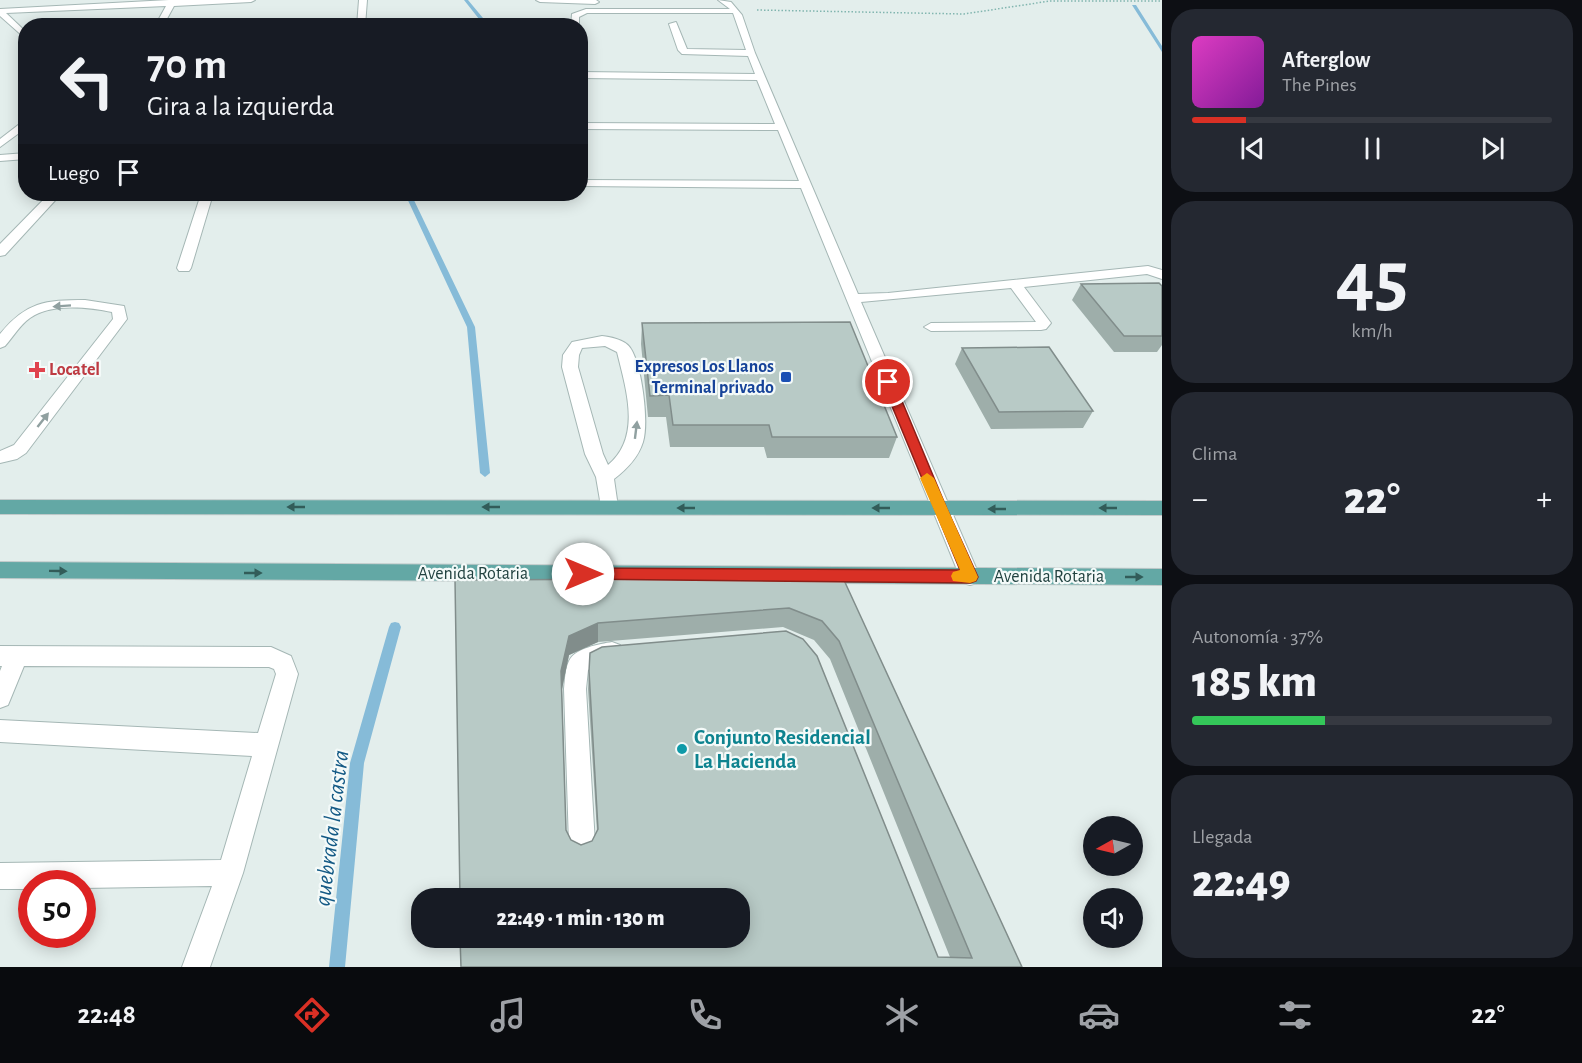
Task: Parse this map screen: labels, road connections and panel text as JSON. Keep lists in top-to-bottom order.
{
  "streets": {
    "main road": ["Avenida Rotaria"]
  },
  "water": ["quebrada la castra"],
  "places": {
    "health": ["Locatel"],
    "transit": ["Expresos Los Llanos Terminal privado"],
    "other": ["Conjunto Residencial La Hacienda"]
  },
  "north": "left",
  "page": {
    "turn": ["70 m", "Gira a la izquierda"],
    "song": ["Afterglow", "The Pines"],
    "then": "Luego",
    "tile": [
      ["45", "km/h"],
      "Clima",
      ["Autonomía · 37%", "185 km"],
      ["Llegada", "22:49"]
    ],
    "heat": ["−", "22°", "+"],
    "limit": "50",
    "trip": "22:49 · 1 min · 130 m",
    "tabs": ["22:48", "22°"]
  }
}
